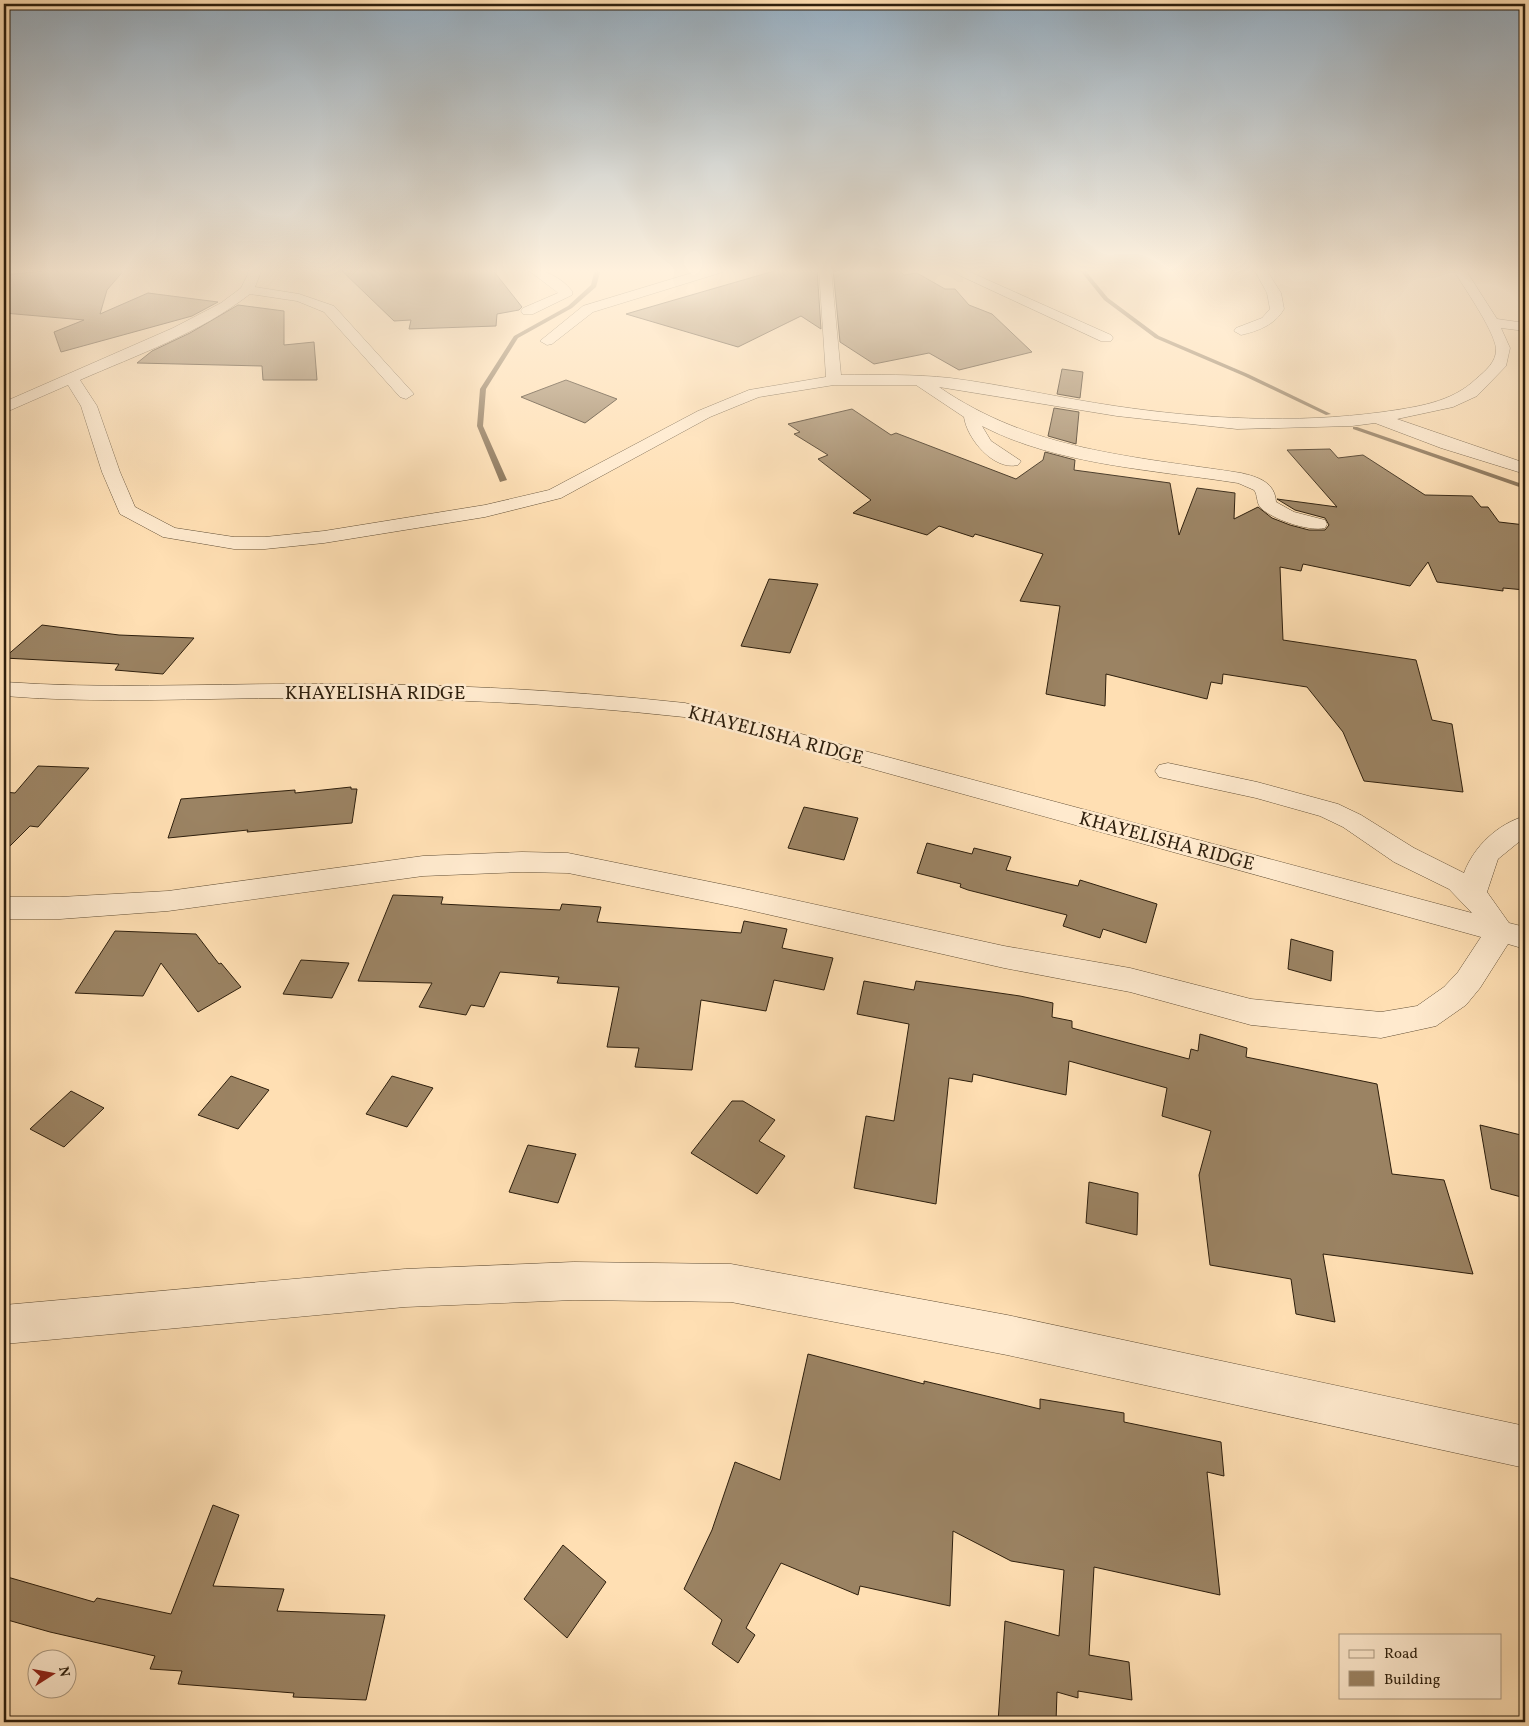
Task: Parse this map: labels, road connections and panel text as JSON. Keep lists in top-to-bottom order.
{
  "streets": {
    "street": ["KHAYELISHA RIDGE"]
  },
  "legend": ["Road", "Building"],
  "north": "right"
}
